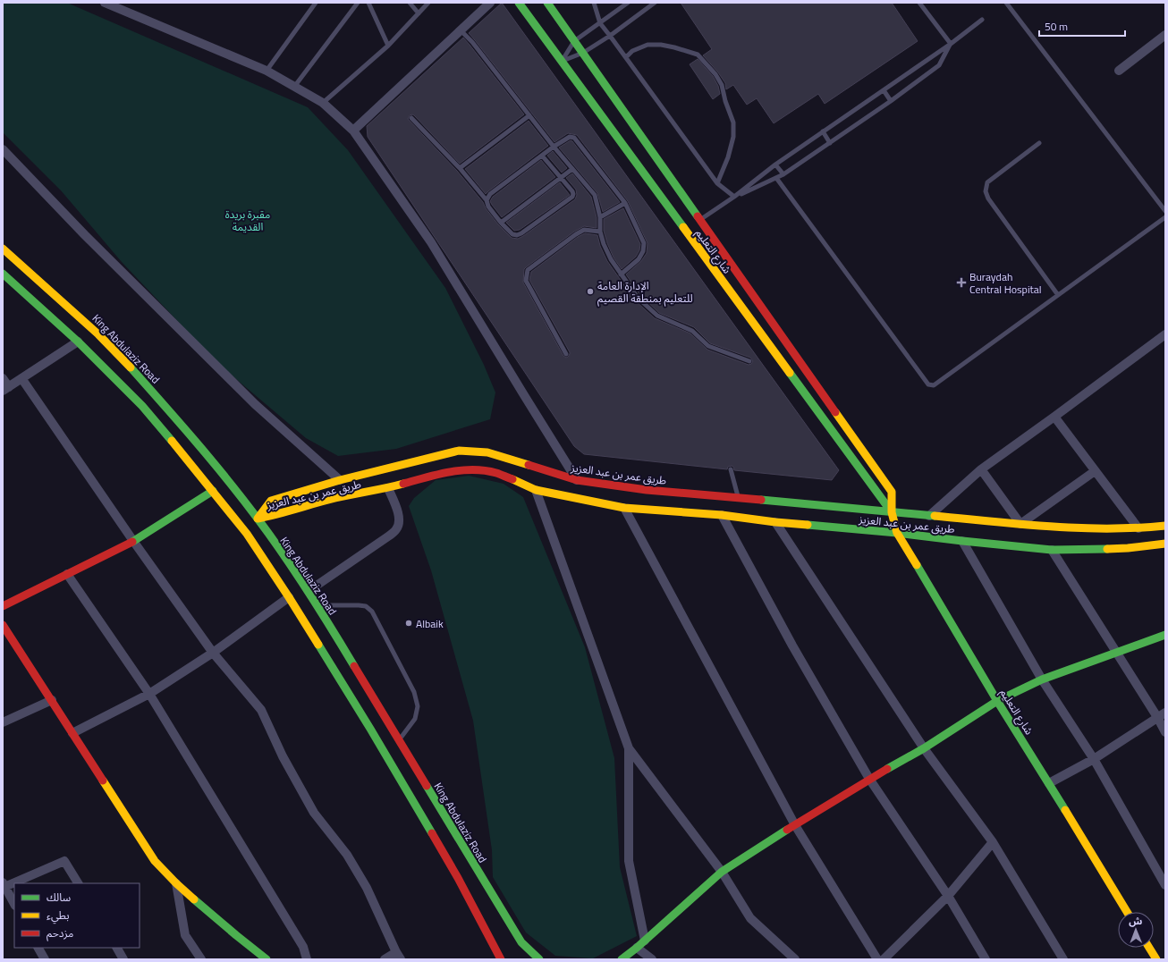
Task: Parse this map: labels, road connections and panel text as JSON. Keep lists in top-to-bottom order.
{
  "streets": {
    "main road": ["شارع التعليم", "King Abdulaziz Road", "طريق عمر بن عبد العزيز"]
  },
  "crossings": [
    ["شارع التعليم", "طريق عمر بن عبد العزيز"],
    ["King Abdulaziz Road", "طريق عمر بن عبد العزيز"]
  ],
  "parks": ["مقبرة بريدة القديمة"],
  "places": {
    "health": ["Buraydah Central Hospital"],
    "other": ["الإدارة العامة للتعليم بمنطقة القصيم", "Albaik"]
  },
  "legend": ["سالك", "بطيء", "مزدحم"],
  "scale_bar": "50 m",
  "north": "top"
}
